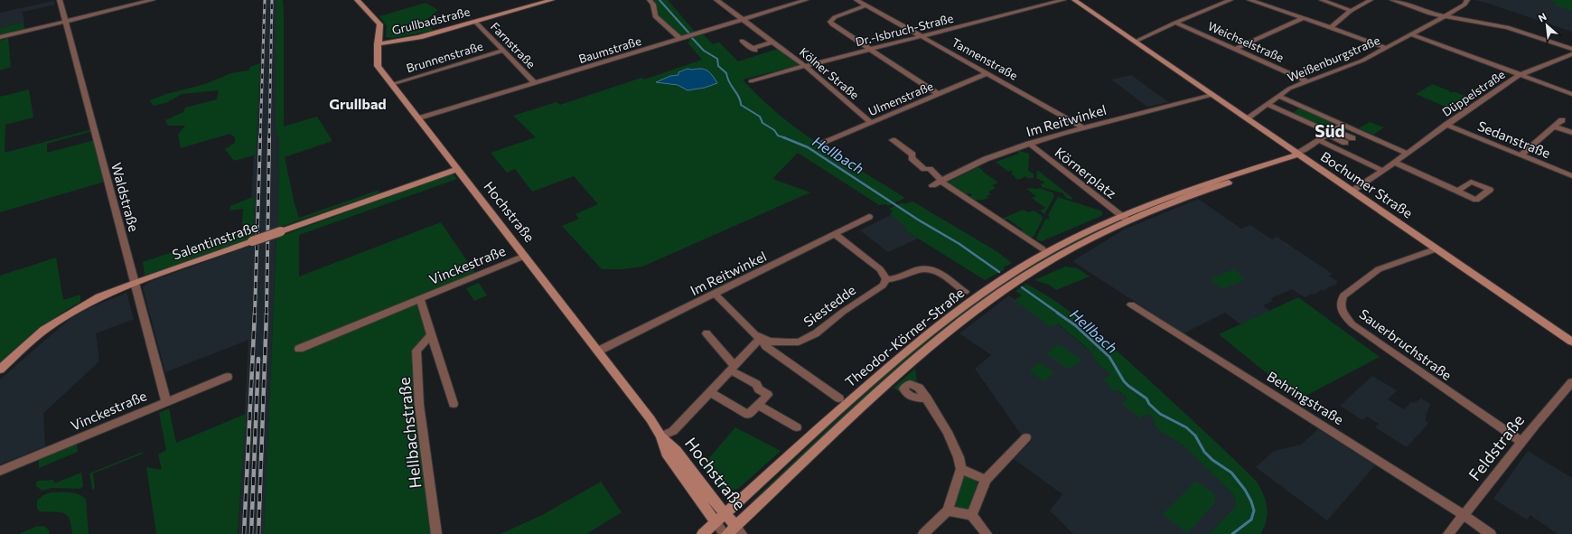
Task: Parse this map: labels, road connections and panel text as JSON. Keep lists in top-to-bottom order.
{
  "streets": {
    "main road": [
      "Grullbadstraße",
      "Bochumer Straße",
      "Hochstraße",
      "Salentinstraße",
      "Theodor-Körner-Straße"
    ],
    "street": [
      "Dr.-Isbruch-Straße",
      "Weichselstraße",
      "Farnstraße",
      "Baumstraße",
      "Brunnenstraße",
      "Tannenstraße",
      "Weißenburgstraße",
      "Kölner Straße",
      "Düppelstraße",
      "Ulmenstraße",
      "Im Reitwinkel",
      "Sedanstraße",
      "Körnerplatz",
      "Waldstraße",
      "Vinckestraße",
      "Siestedde",
      "Sauerbruchstraße",
      "Behringstraße",
      "Hellbachstraße",
      "Feldstraße"
    ]
  },
  "crossings": [
    ["Grullbadstraße", "Farnstraße"],
    ["Grullbadstraße", "Hochstraße"],
    ["Dr.-Isbruch-Straße", "Tannenstraße"],
    ["Dr.-Isbruch-Straße", "Kölner Straße"],
    ["Weichselstraße", "Weißenburgstraße"],
    ["Farnstraße", "Baumstraße"],
    ["Farnstraße", "Brunnenstraße"],
    ["Baumstraße", "Kölner Straße"],
    ["Baumstraße", "Hochstraße"],
    ["Brunnenstraße", "Hochstraße"],
    ["Tannenstraße", "Ulmenstraße"],
    ["Tannenstraße", "Im Reitwinkel"],
    ["Weißenburgstraße", "Bochumer Straße"],
    ["Kölner Straße", "Ulmenstraße"],
    ["Düppelstraße", "Sedanstraße"],
    ["Düppelstraße", "Bochumer Straße"],
    ["Im Reitwinkel", "Körnerplatz"],
    ["Im Reitwinkel", "Bochumer Straße"],
    ["Im Reitwinkel", "Hochstraße"],
    ["Im Reitwinkel", "Siestedde"],
    ["Körnerplatz", "Theodor-Körner-Straße"],
    ["Bochumer Straße", "Theodor-Körner-Straße"],
    ["Bochumer Straße", "Sauerbruchstraße"],
    ["Waldstraße", "Salentinstraße"],
    ["Waldstraße", "Vinckestraße"],
    ["Hochstraße", "Salentinstraße"],
    ["Hochstraße", "Vinckestraße"],
    ["Hochstraße", "Theodor-Körner-Straße"],
    ["Vinckestraße", "Hellbachstraße"],
    ["Sauerbruchstraße", "Feldstraße"],
    ["Behringstraße", "Feldstraße"]
  ],
  "districts": ["Grullbad", "Süd"],
  "water": ["Hellbach"],
  "north": "top left"
}
